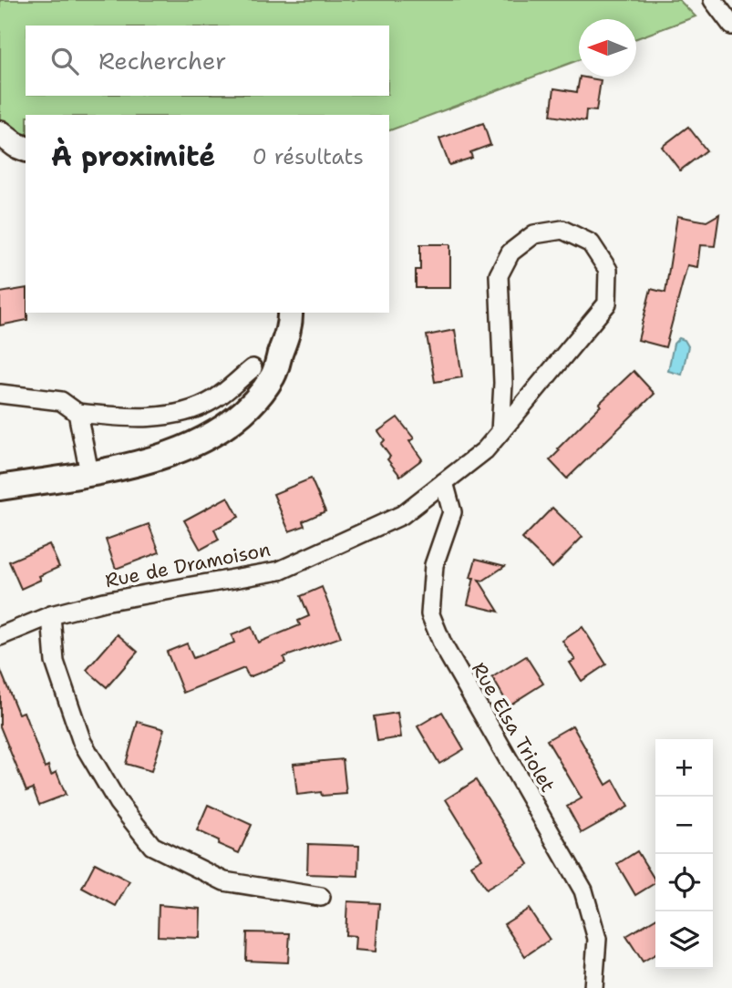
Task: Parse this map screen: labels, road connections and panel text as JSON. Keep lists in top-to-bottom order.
{
  "streets": {
    "street": ["Rue de Dramoison", "Rue Elsa Triolet"]
  },
  "crossings": [
    ["Rue de Dramoison", "Rue Elsa Triolet"]
  ],
  "north": "left",
  "page": {
    "search": "Rechercher",
    "heading": ["À proximité", "0 résultats"],
    "map_buttons": ["+", "−"]
  }
}
